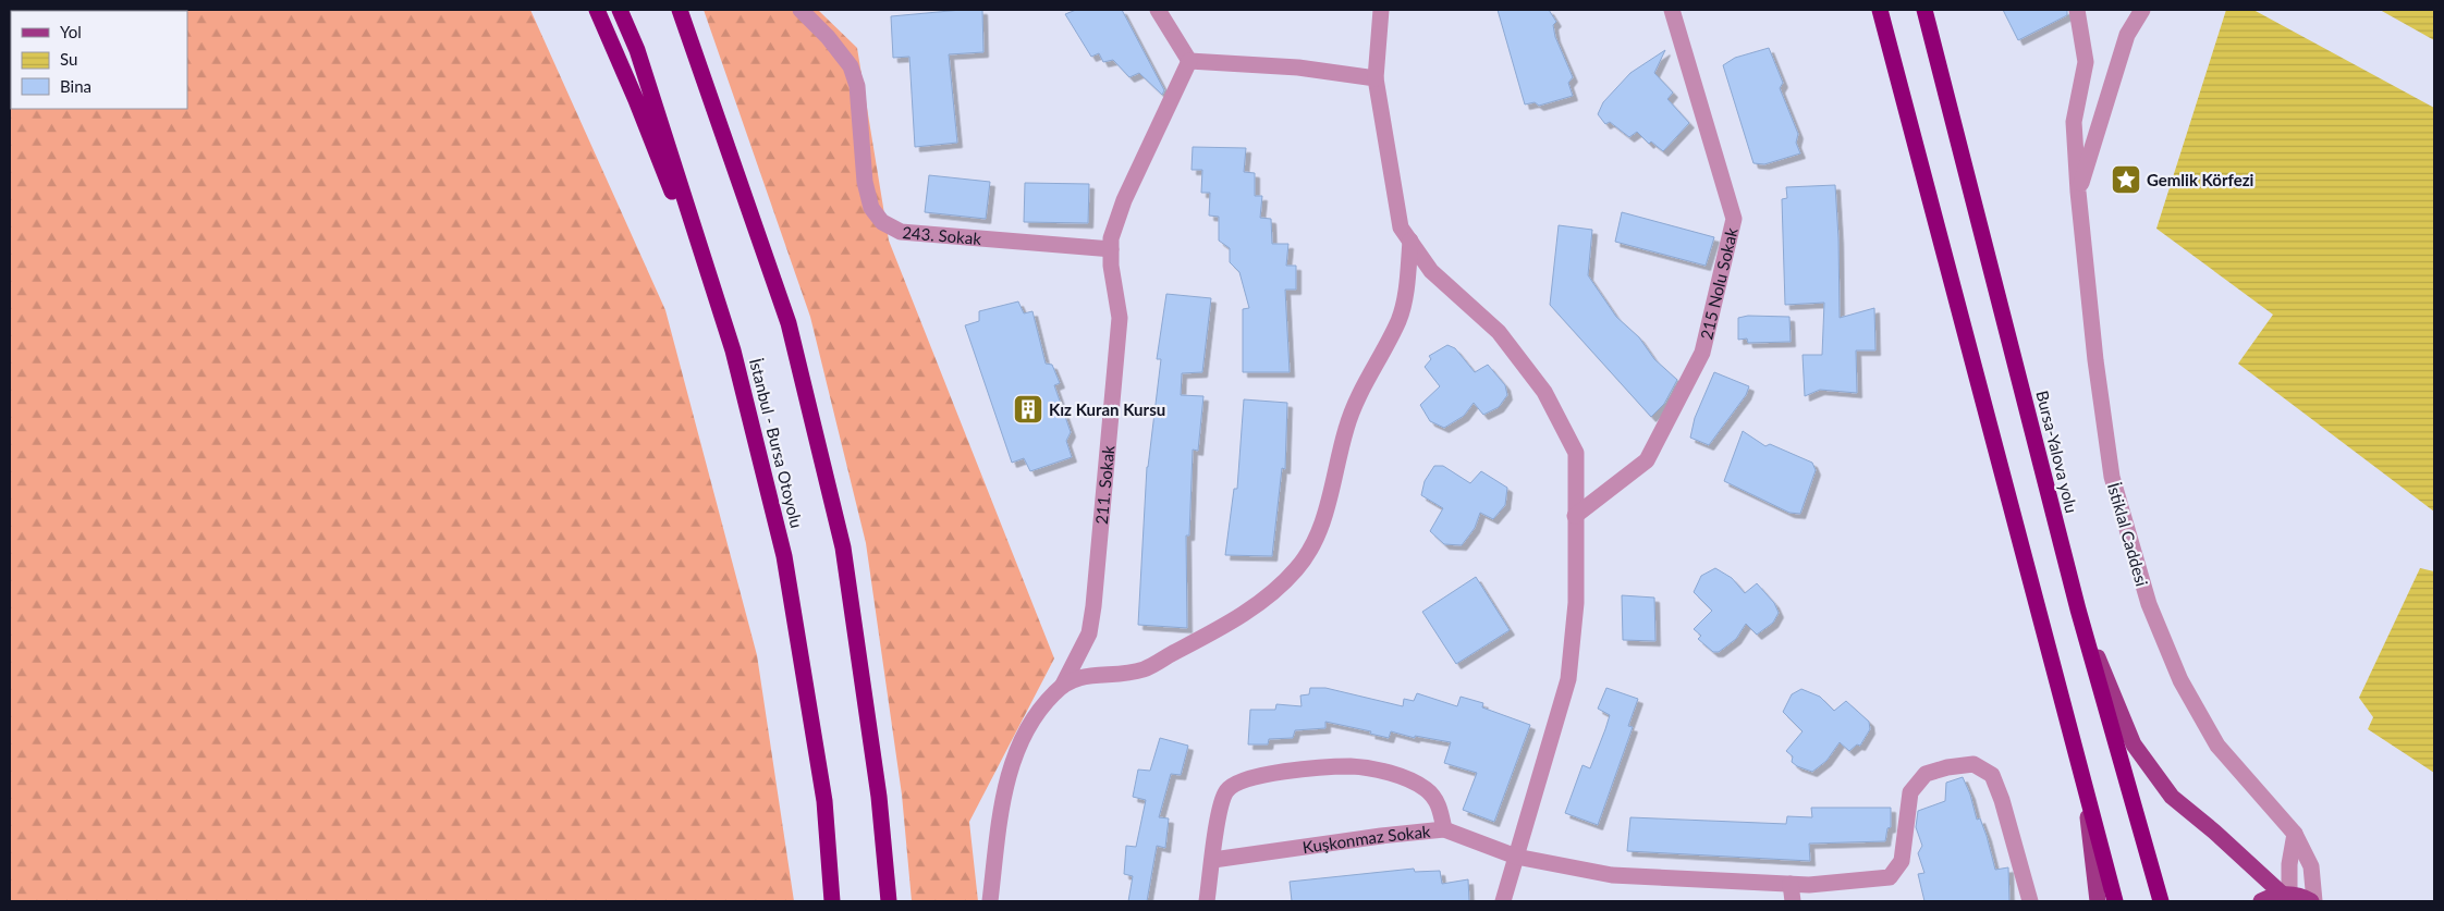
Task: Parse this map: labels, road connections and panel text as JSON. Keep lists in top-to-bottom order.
{
  "streets": {
    "highway": ["İstanbul - Bursa Otoyolu", "Bursa-Yalova yolu"],
    "street": [
      "243. Sokak",
      "215 Nolu Sokak",
      "211. Sokak",
      "İstiklal Caddesi",
      "Kuşkonmaz Sokak"
    ]
  },
  "crossings": [
    ["243. Sokak", "211. Sokak"]
  ],
  "places": {
    "place": ["Gemlik Körfezi"],
    "building": ["Kız Kuran Kursu"]
  },
  "legend": ["Yol", "Su", "Bina"]
}
